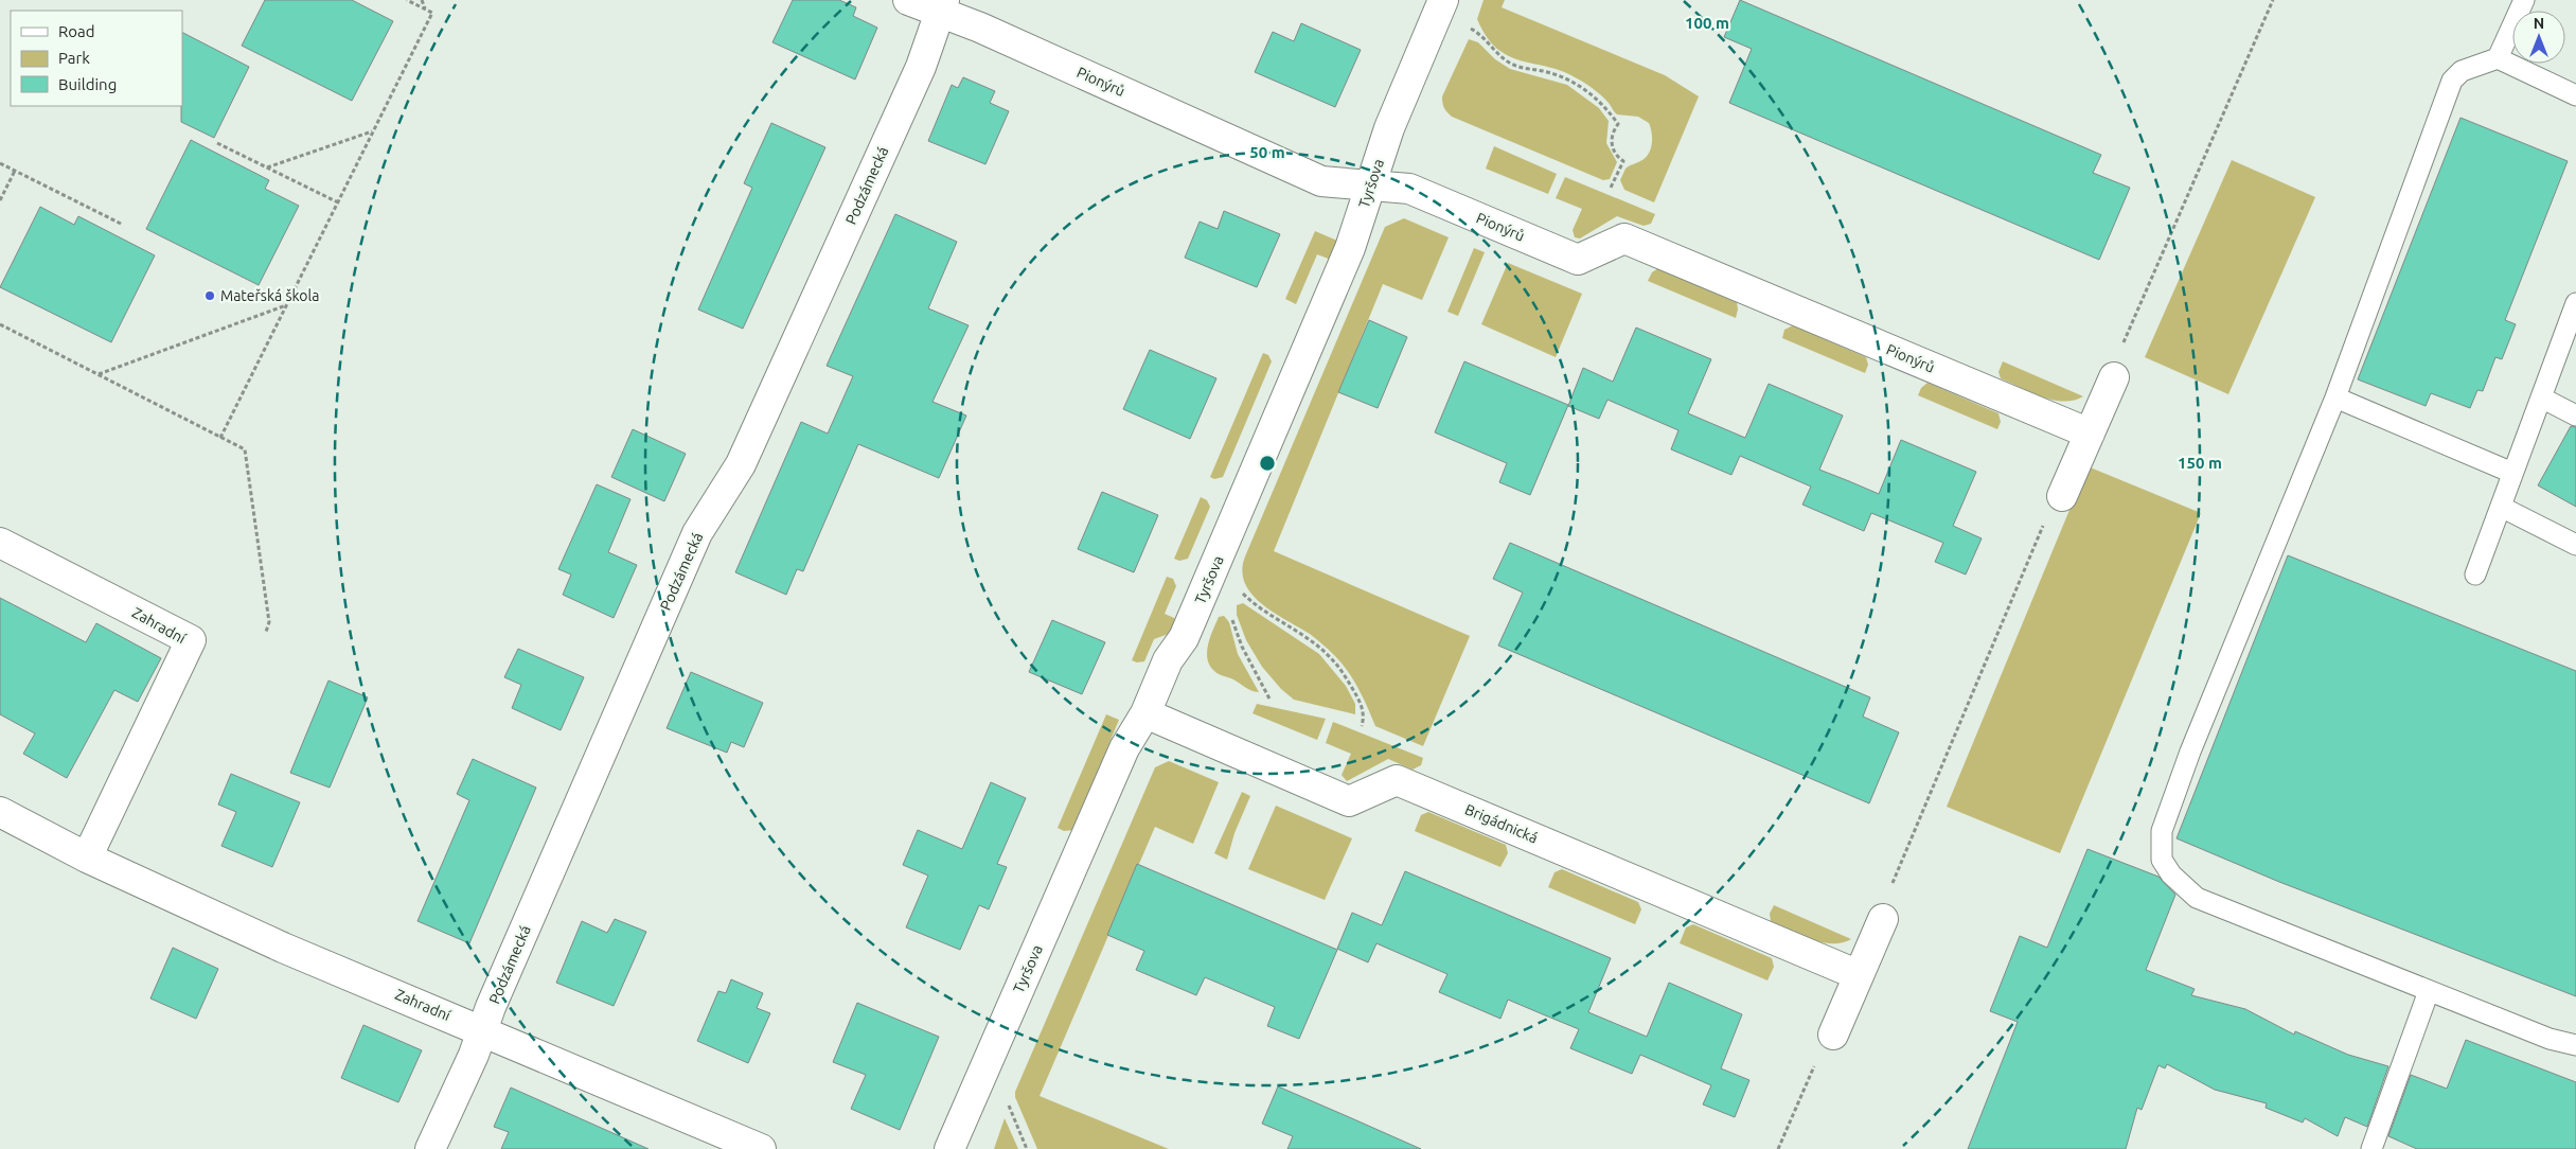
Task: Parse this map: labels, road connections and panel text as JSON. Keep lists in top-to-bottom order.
{
  "streets": {
    "street": [
      "Pionýrů",
      "Tyršova",
      "Podzámecká",
      "Zahradní",
      "Brigádnická"
    ]
  },
  "crossings": [
    ["Pionýrů", "Tyršova"],
    ["Pionýrů", "Podzámecká"],
    ["Tyršova", "Brigádnická"],
    ["Podzámecká", "Zahradní"]
  ],
  "places": ["Mateřská škola"],
  "legend": ["Road", "Park", "Building"],
  "north": "top",
  "rings": ["100 m", "50 m", "150 m"]
}
